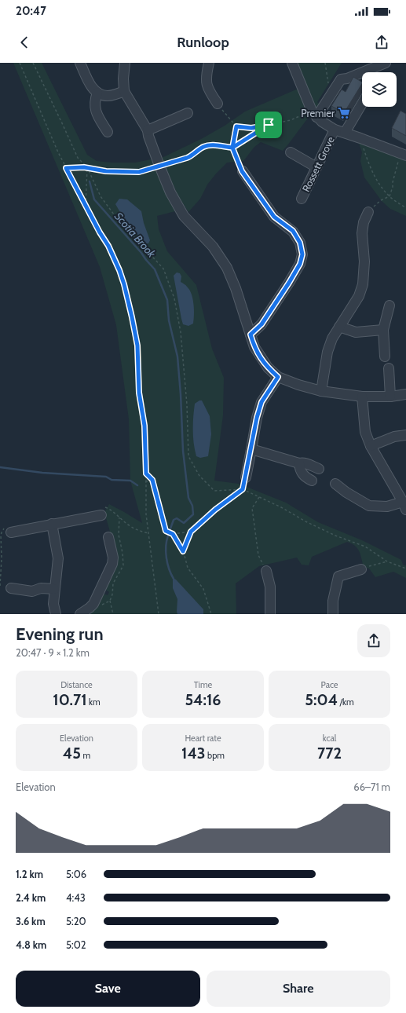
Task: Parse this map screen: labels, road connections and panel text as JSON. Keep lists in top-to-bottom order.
{
  "streets": {
    "street": ["Rossett Grove"]
  },
  "water": ["Scotia Brook"],
  "places": {
    "supermarket": ["Premier"]
  },
  "page": {
    "status": "20:47",
    "header": "Runloop",
    "heading": ["Evening run", "20:47 · 9 × 1.2 km"],
    "stats": [
      ["Distance", "10.71 km"],
      ["Time", "54:16"],
      ["Pace", "5:04 /km"],
      ["Elevation", "45 m"],
      ["Heart rate", "143 bpm"],
      ["kcal", "772"]
    ],
    "chart": ["Elevation", "66–71 m"],
    "list": [
      {
        "name": "1.2 km",
        "note": "5:06"
      },
      {
        "name": "2.4 km",
        "note": "4:43"
      },
      {
        "name": "3.6 km",
        "note": "5:20"
      },
      {
        "name": "4.8 km",
        "note": "5:02"
      }
    ],
    "buttons": ["Save", "Share"]
  }
}
